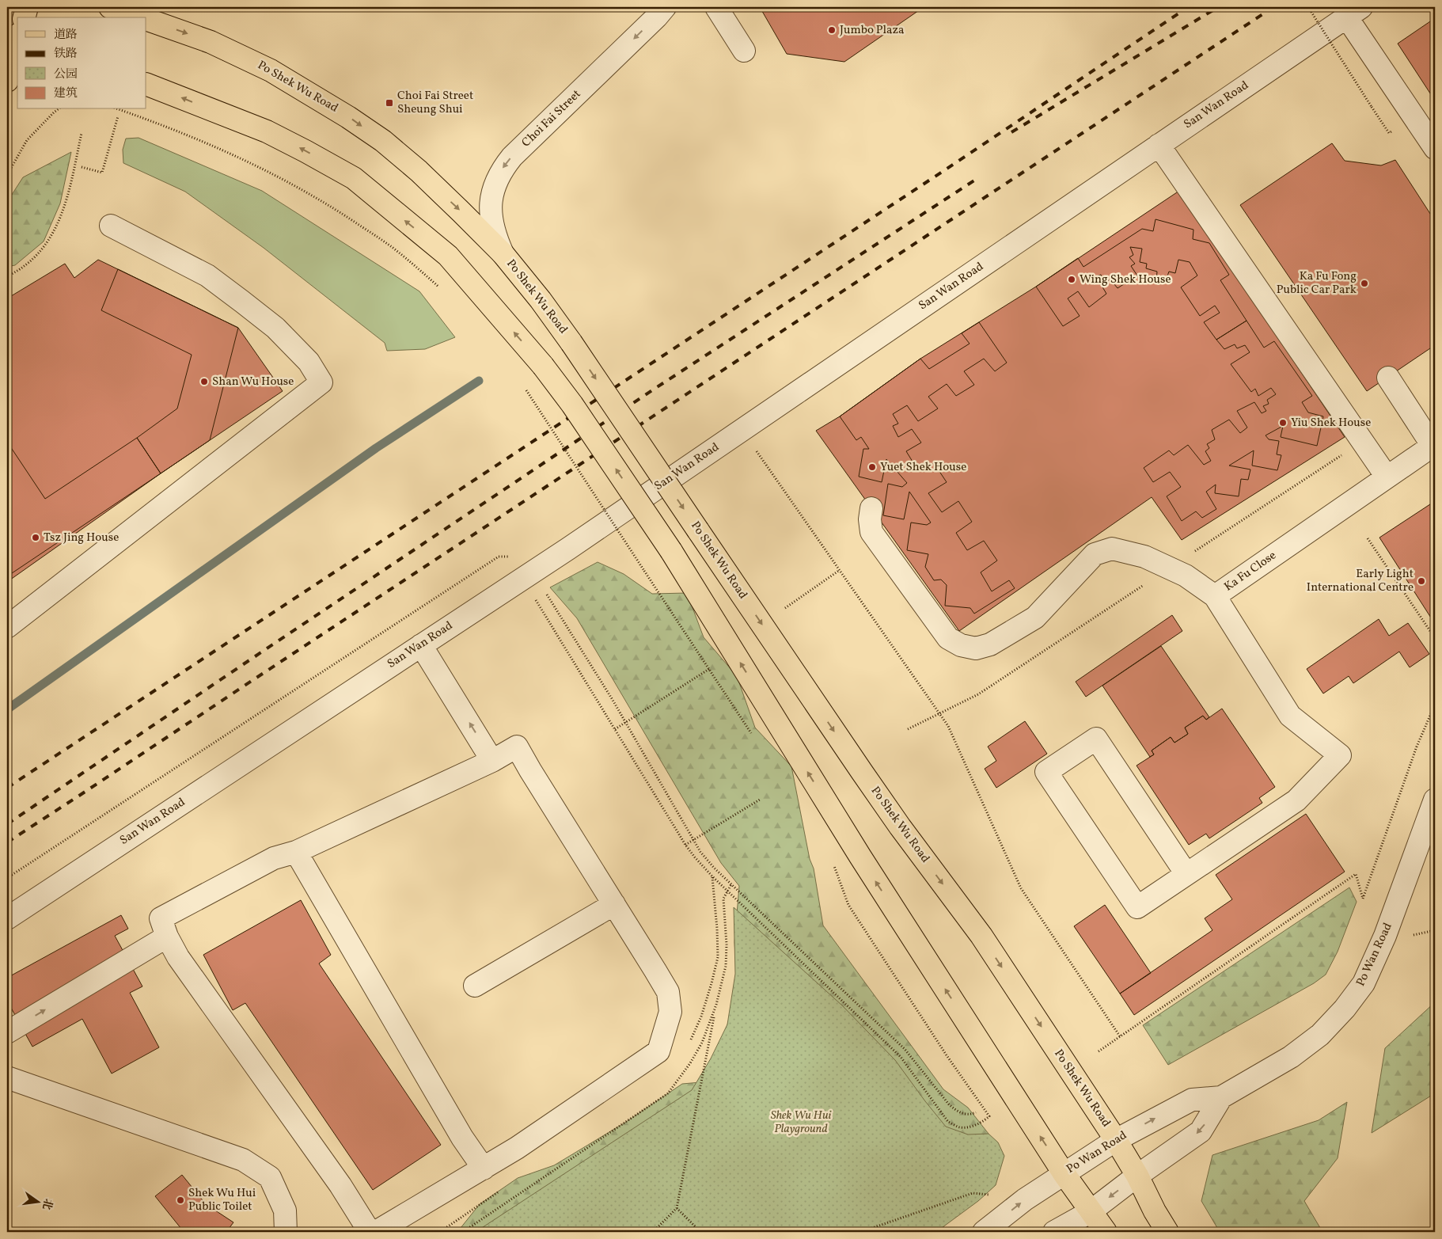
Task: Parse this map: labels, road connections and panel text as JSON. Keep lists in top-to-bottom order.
{
  "streets": {
    "main road": ["Po Shek Wu Road"],
    "street": [
      "San Wan Road",
      "Choi Fai Street",
      "Ka Fu Close",
      "Po Wan Road"
    ]
  },
  "crossings": [
    ["Po Shek Wu Road", "Choi Fai Street"],
    ["Po Shek Wu Road", "Po Wan Road"]
  ],
  "one_way": ["Choi Fai Street"],
  "parks": ["Shek Wu Hui Playground"],
  "places": {
    "other": [
      "Jumbo Plaza",
      "Wing Shek House",
      "Ka Fu Fong Public Car Park",
      "Shan Wu House",
      "Yiu Shek House",
      "Yuet Shek House",
      "Tsz Jing House",
      "Early Light International Centre",
      "Shek Wu Hui Public Toilet"
    ],
    "transit": ["Choi Fai Street Sheung Shui"]
  },
  "legend": [
    "道路",
    "铁路",
    "公园",
    "建筑"
  ],
  "north": "right"
}
